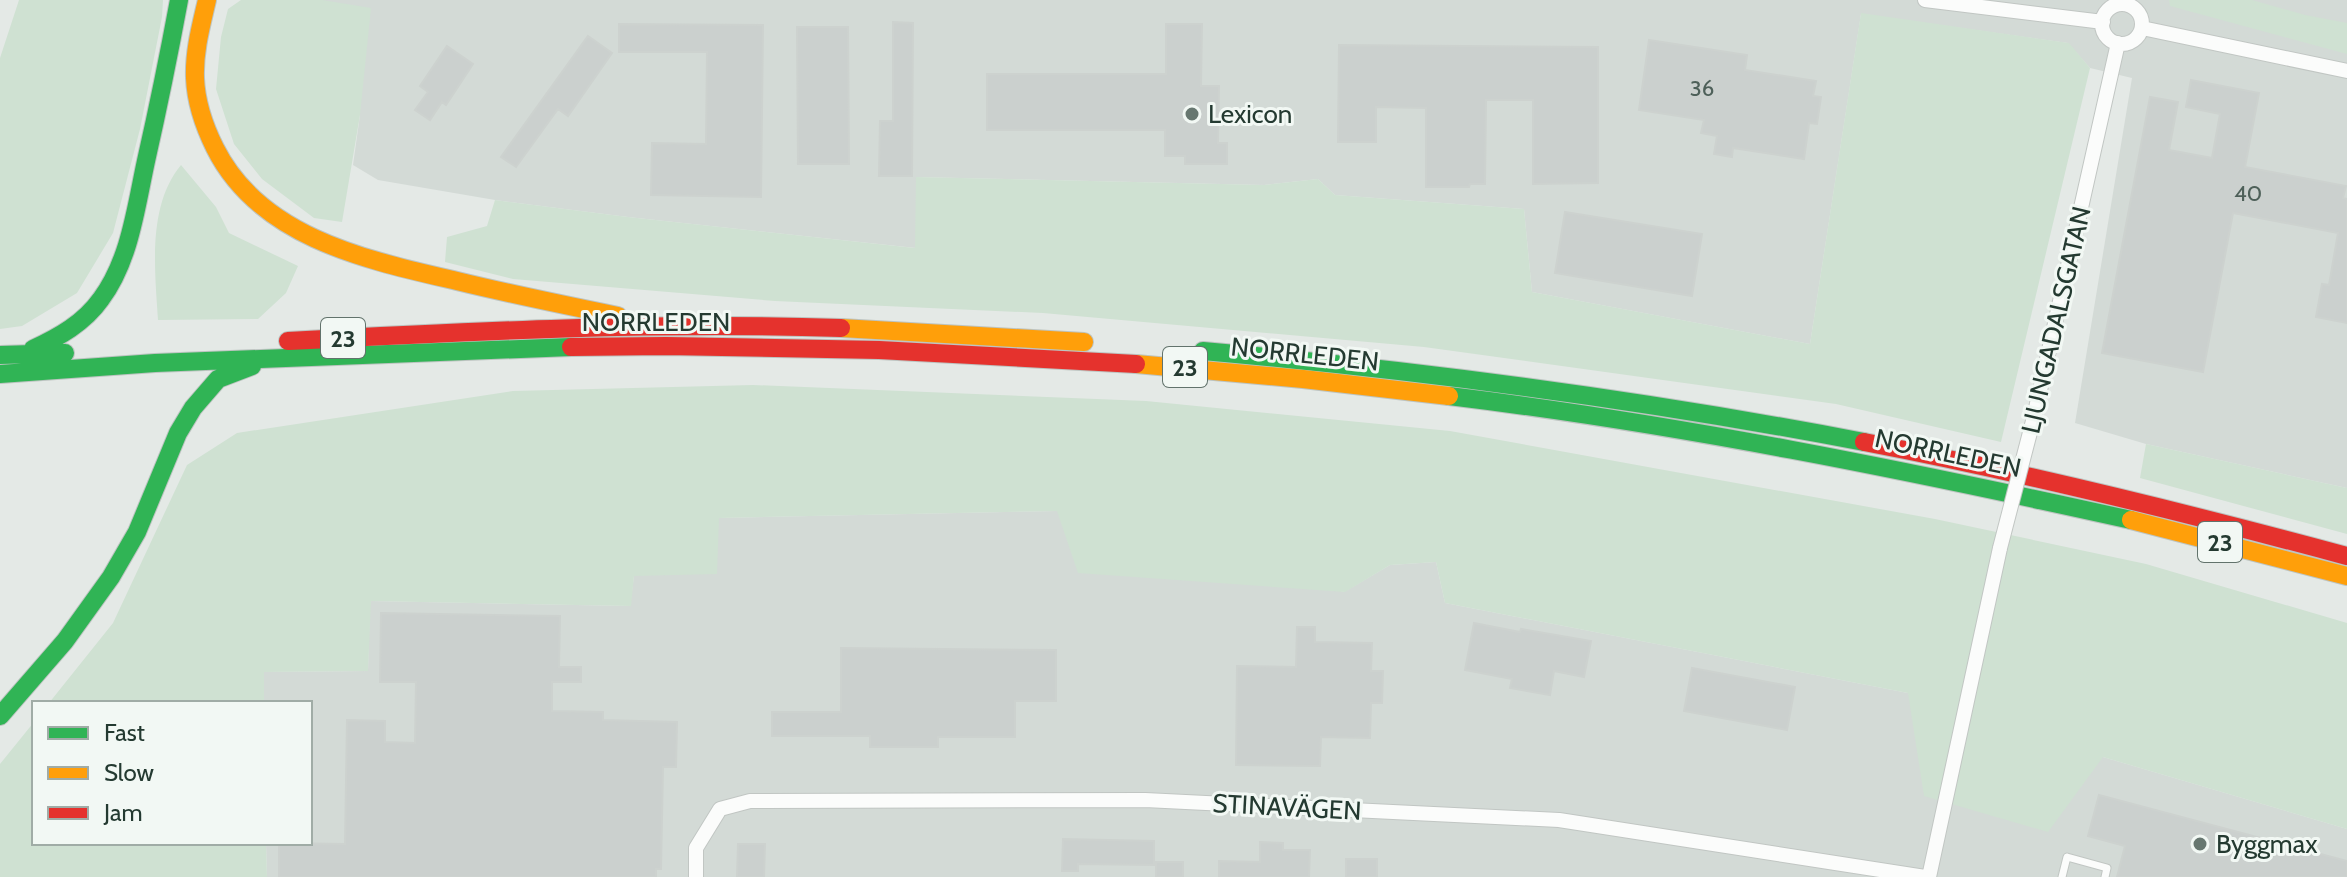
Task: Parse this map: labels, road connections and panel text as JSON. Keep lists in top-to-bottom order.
{
  "streets": {
    "highway": ["NORRLEDEN", "23"],
    "street": ["LJUNGADALSGATAN", "STINAVÄGEN"]
  },
  "crossings": [
    ["LJUNGADALSGATAN", "STINAVÄGEN"]
  ],
  "places": ["Lexicon", "Byggmax"],
  "house_numbers": ["36", "40"],
  "legend": ["Fast", "Slow", "Jam"]
}
